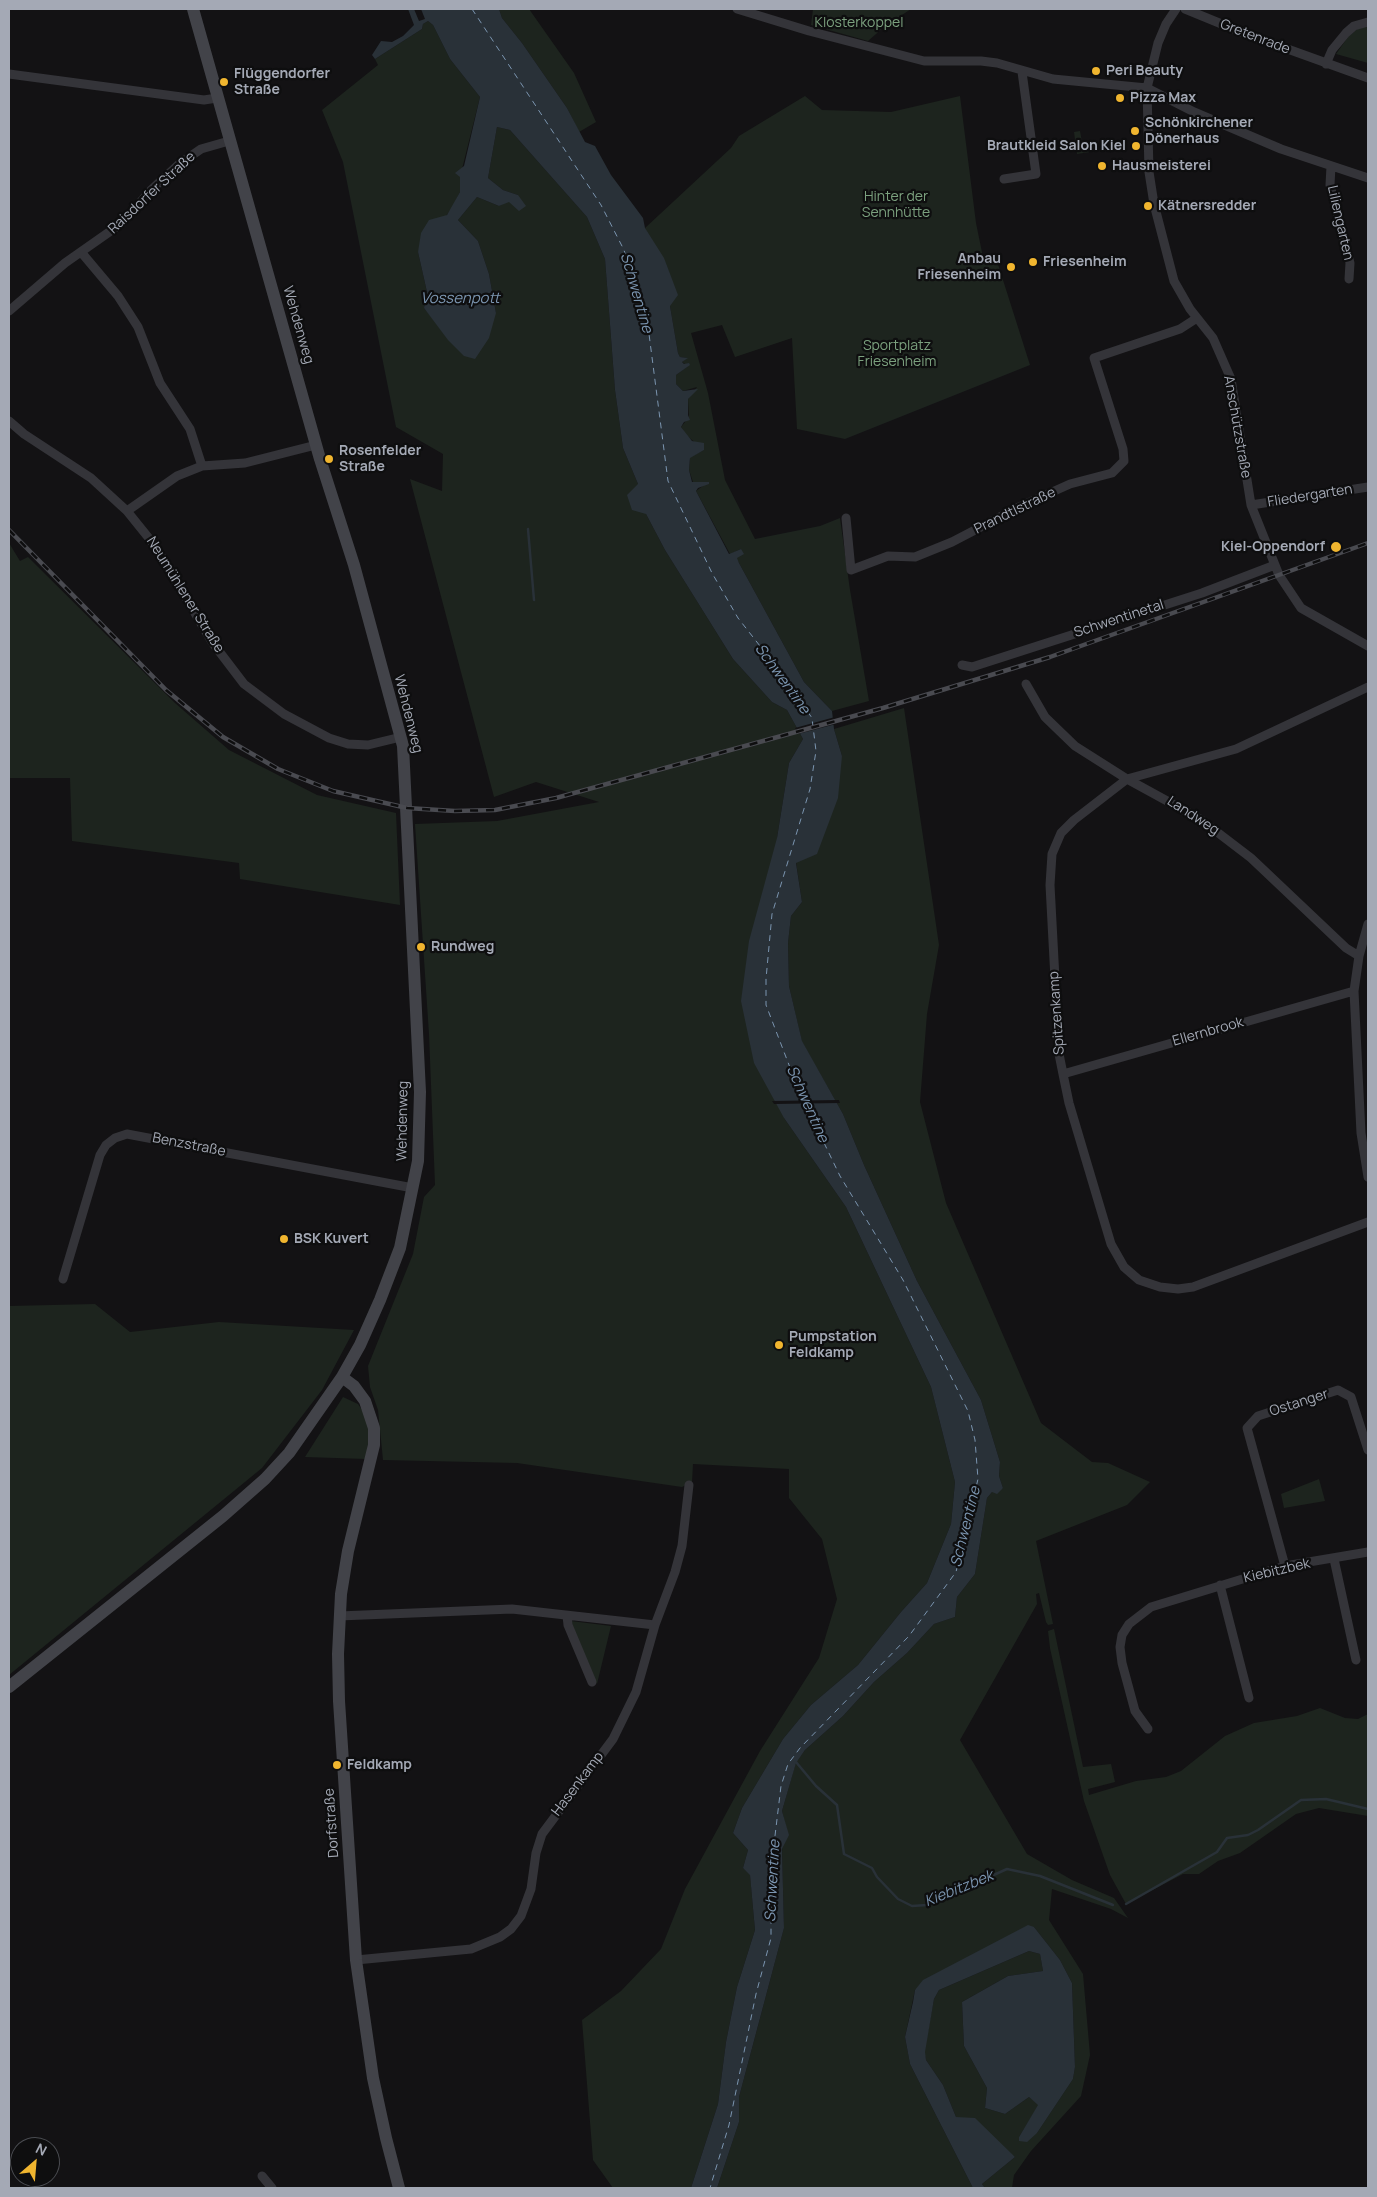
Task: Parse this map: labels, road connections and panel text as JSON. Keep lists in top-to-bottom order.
{
  "streets": {
    "main road": ["Wehdenweg", "Dorfstraße"],
    "street": [
      "Gretenrade",
      "Raisdorfer Straße",
      "Liliengarten",
      "Anschützstraße",
      "Fliedergarten",
      "Prandtlstraße",
      "Neumühlener Straße",
      "Schwentinetal",
      "Landweg",
      "Spitzenkamp",
      "Ellernbrook",
      "Benzstraße",
      "Ostanger",
      "Kiebitzbek",
      "Hasenkamp"
    ]
  },
  "crossings": [
    ["Raisdorfer Straße", "Wehdenweg"],
    ["Wehdenweg", "Neumühlener Straße"],
    ["Wehdenweg", "Benzstraße"],
    ["Wehdenweg", "Dorfstraße"],
    ["Anschützstraße", "Fliedergarten"],
    ["Anschützstraße", "Prandtlstraße"],
    ["Anschützstraße", "Schwentinetal"],
    ["Landweg", "Spitzenkamp"],
    ["Spitzenkamp", "Ellernbrook"],
    ["Ostanger", "Kiebitzbek"],
    ["Hasenkamp", "Dorfstraße"]
  ],
  "water": ["Schwentine", "Vossenpott", "Kiebitzbek"],
  "parks": ["Klosterkoppel", "Hinter der Sennhütte", "Sportplatz Friesenheim"],
  "places": [
    "Peri Beauty",
    "Flüggendorfer Straße",
    "Pizza Max",
    "Schönkirchener Dönerhaus",
    "Brautkleid Salon Kiel",
    "Hausmeisterei",
    "Kätnersredder",
    "Friesenheim",
    "Anbau Friesenheim",
    "Rosenfelder Straße",
    "Kiel-Oppendorf",
    "Rundweg",
    "BSK Kuvert",
    "Pumpstation Feldkamp",
    "Feldkamp"
  ],
  "north": "top right"
}
